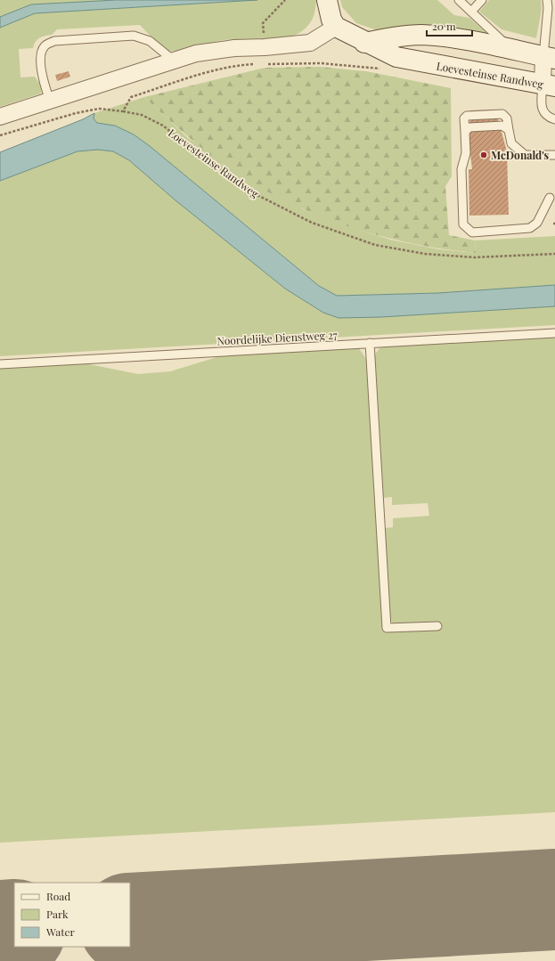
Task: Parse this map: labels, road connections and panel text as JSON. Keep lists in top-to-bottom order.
{
  "streets": {
    "street": ["Loevesteinse Randweg"],
    "lane": ["Noordelijke Dienstweg 27"]
  },
  "places": ["McDonald's"],
  "legend": ["Road", "Park", "Water"],
  "scale_bar": "20 m"
}
